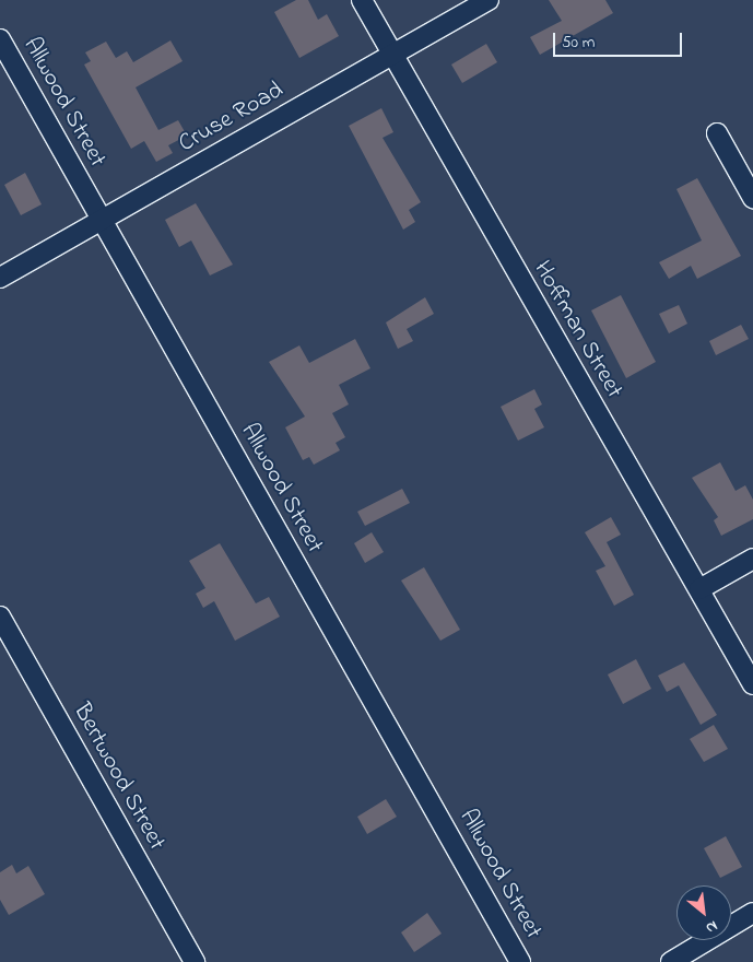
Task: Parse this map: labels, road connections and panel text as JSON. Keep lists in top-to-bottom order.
{
  "streets": {
    "street": [
      "Allwood Street",
      "Cruse Road",
      "Hoffman Street",
      "Bertwood Street"
    ]
  },
  "crossings": [
    ["Allwood Street", "Cruse Road"],
    ["Cruse Road", "Hoffman Street"]
  ],
  "scale_bar": "50 m",
  "north": "bottom right"
}
